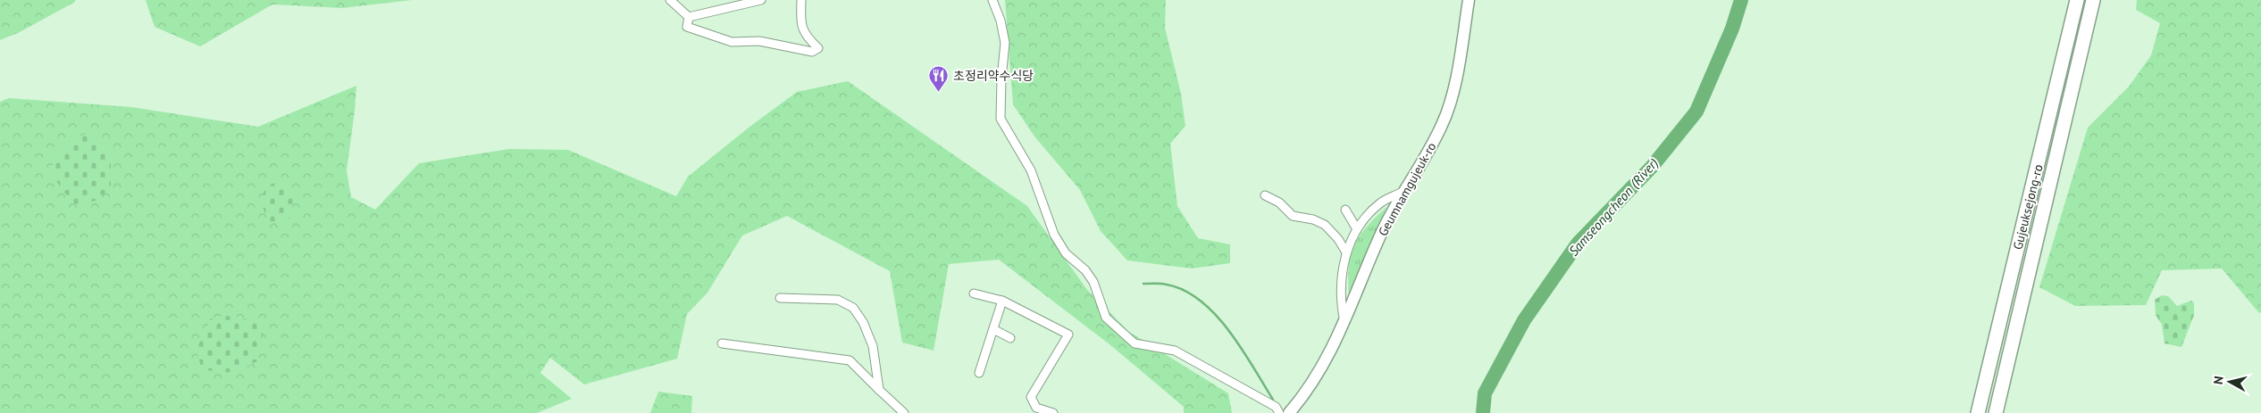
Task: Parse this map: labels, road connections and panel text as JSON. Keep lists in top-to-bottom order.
{
  "streets": {
    "highway": ["Gujeuksejong-ro"],
    "main road": ["Geumnamgujeuk-ro"]
  },
  "water": ["Samseongcheon (River)"],
  "places": {
    "restaurant": ["초정리약수식당"]
  },
  "north": "left"
}
